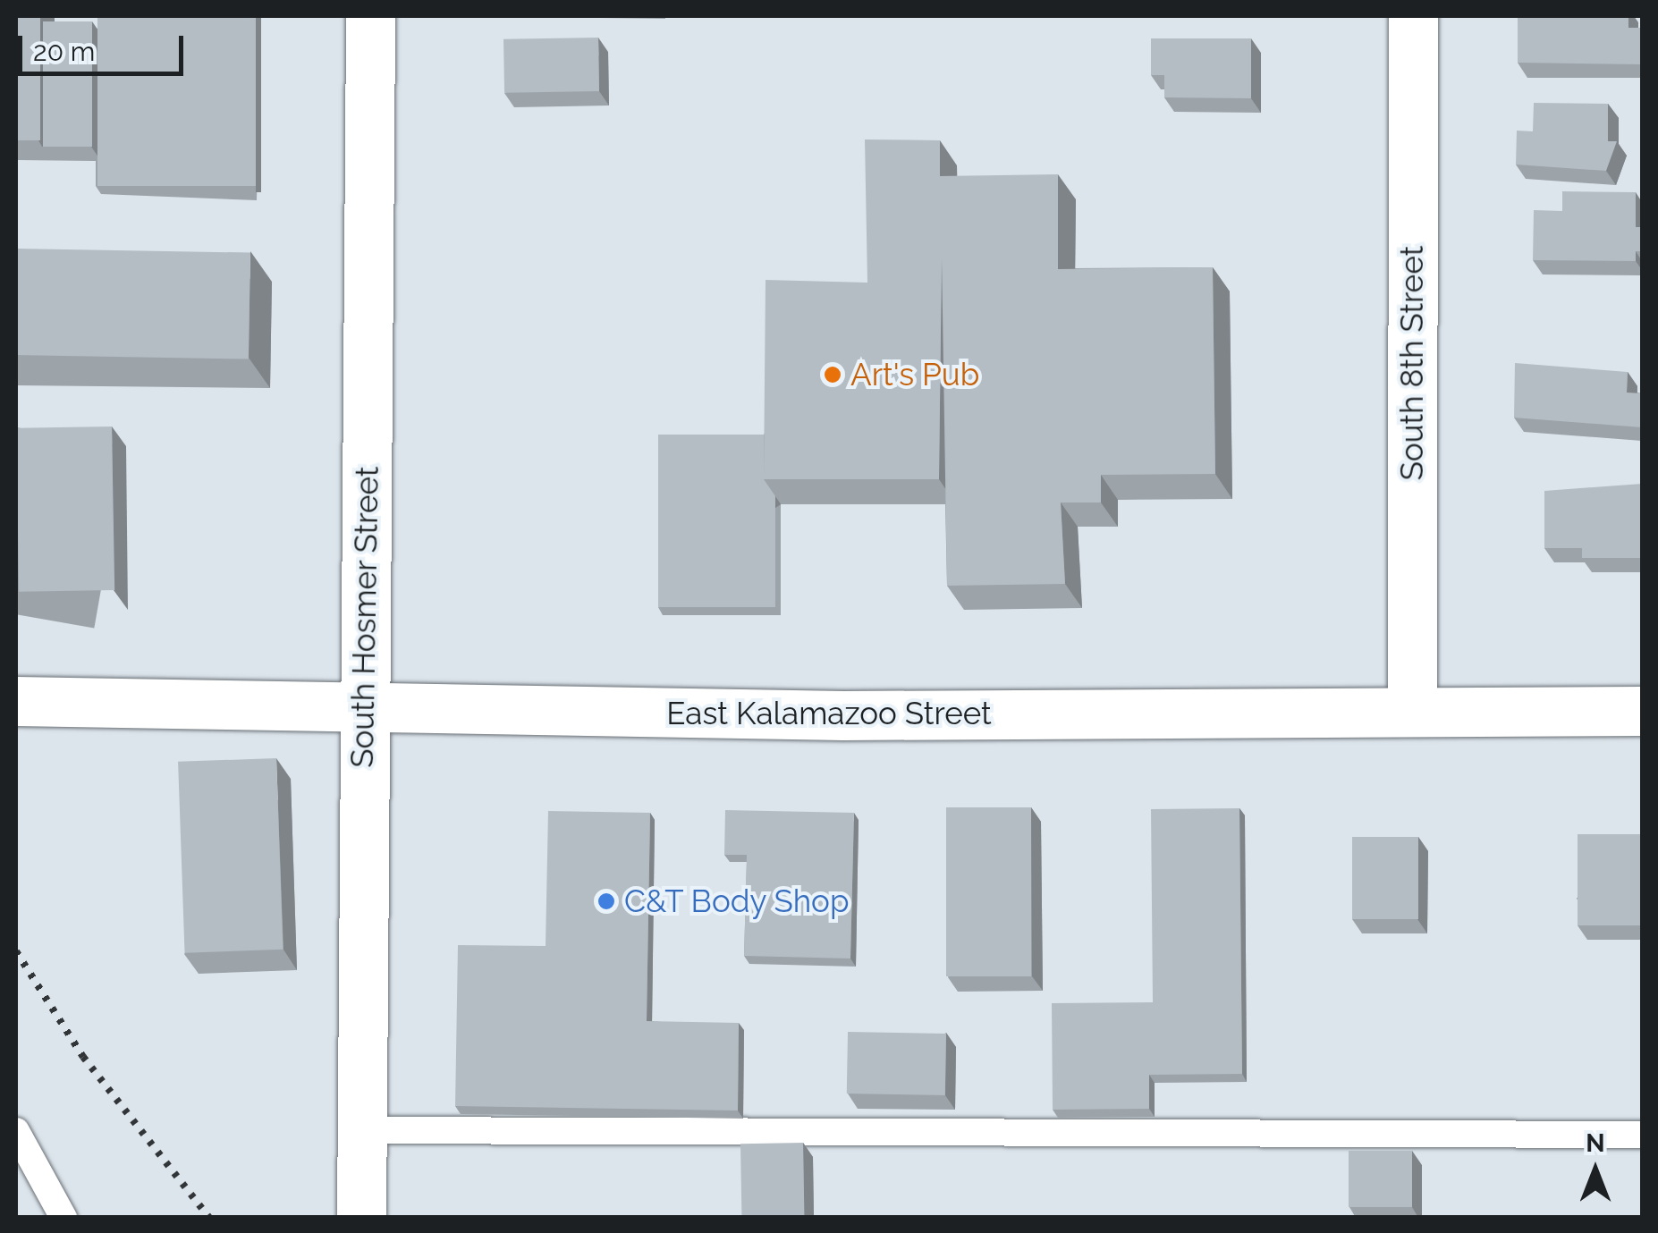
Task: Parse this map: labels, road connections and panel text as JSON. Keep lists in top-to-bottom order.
{
  "streets": {
    "street": ["South 8th Street", "South Hosmer Street", "East Kalamazoo Street"]
  },
  "crossings": [
    ["South 8th Street", "East Kalamazoo Street"],
    ["South Hosmer Street", "East Kalamazoo Street"]
  ],
  "places": ["Art's Pub", "C&T Body Shop"],
  "scale_bar": "20 m",
  "north": "top"
}
